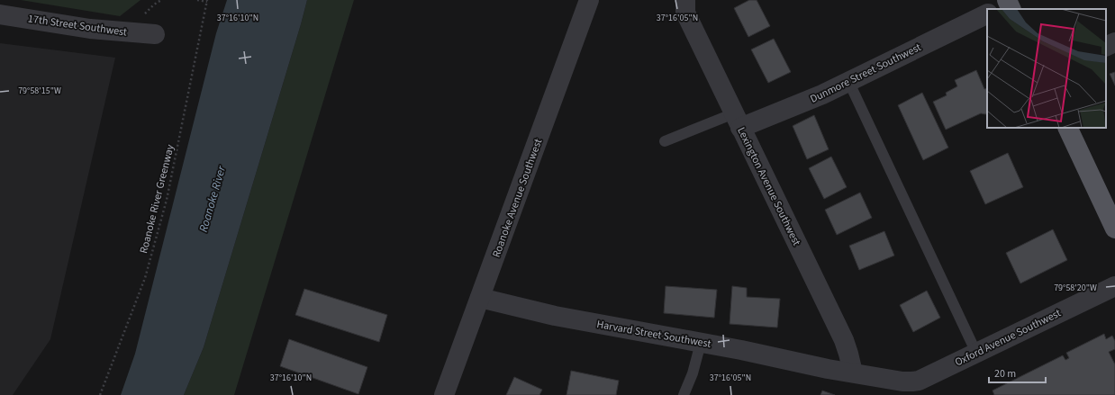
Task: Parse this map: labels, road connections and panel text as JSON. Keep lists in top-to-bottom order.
{
  "streets": {
    "street": [
      "17th Street Southwest",
      "Dunmore Street Southwest",
      "Lexington Avenue Southwest",
      "Roanoke Avenue Southwest",
      "Harvard Street Southwest",
      "Oxford Avenue Southwest"
    ],
    "path": ["Roanoke River Greenway"]
  },
  "crossings": [
    ["Dunmore Street Southwest", "Lexington Avenue Southwest"],
    ["Lexington Avenue Southwest", "Harvard Street Southwest"],
    ["Roanoke Avenue Southwest", "Harvard Street Southwest"],
    ["Harvard Street Southwest", "Oxford Avenue Southwest"]
  ],
  "water": ["Roanoke River"],
  "scale_bar": "20 m",
  "coordinates": [
    "37°16'10\"N",
    "37°16'05\"N",
    "79°58'15\"W",
    "79°58'20\"W"
  ]
}
